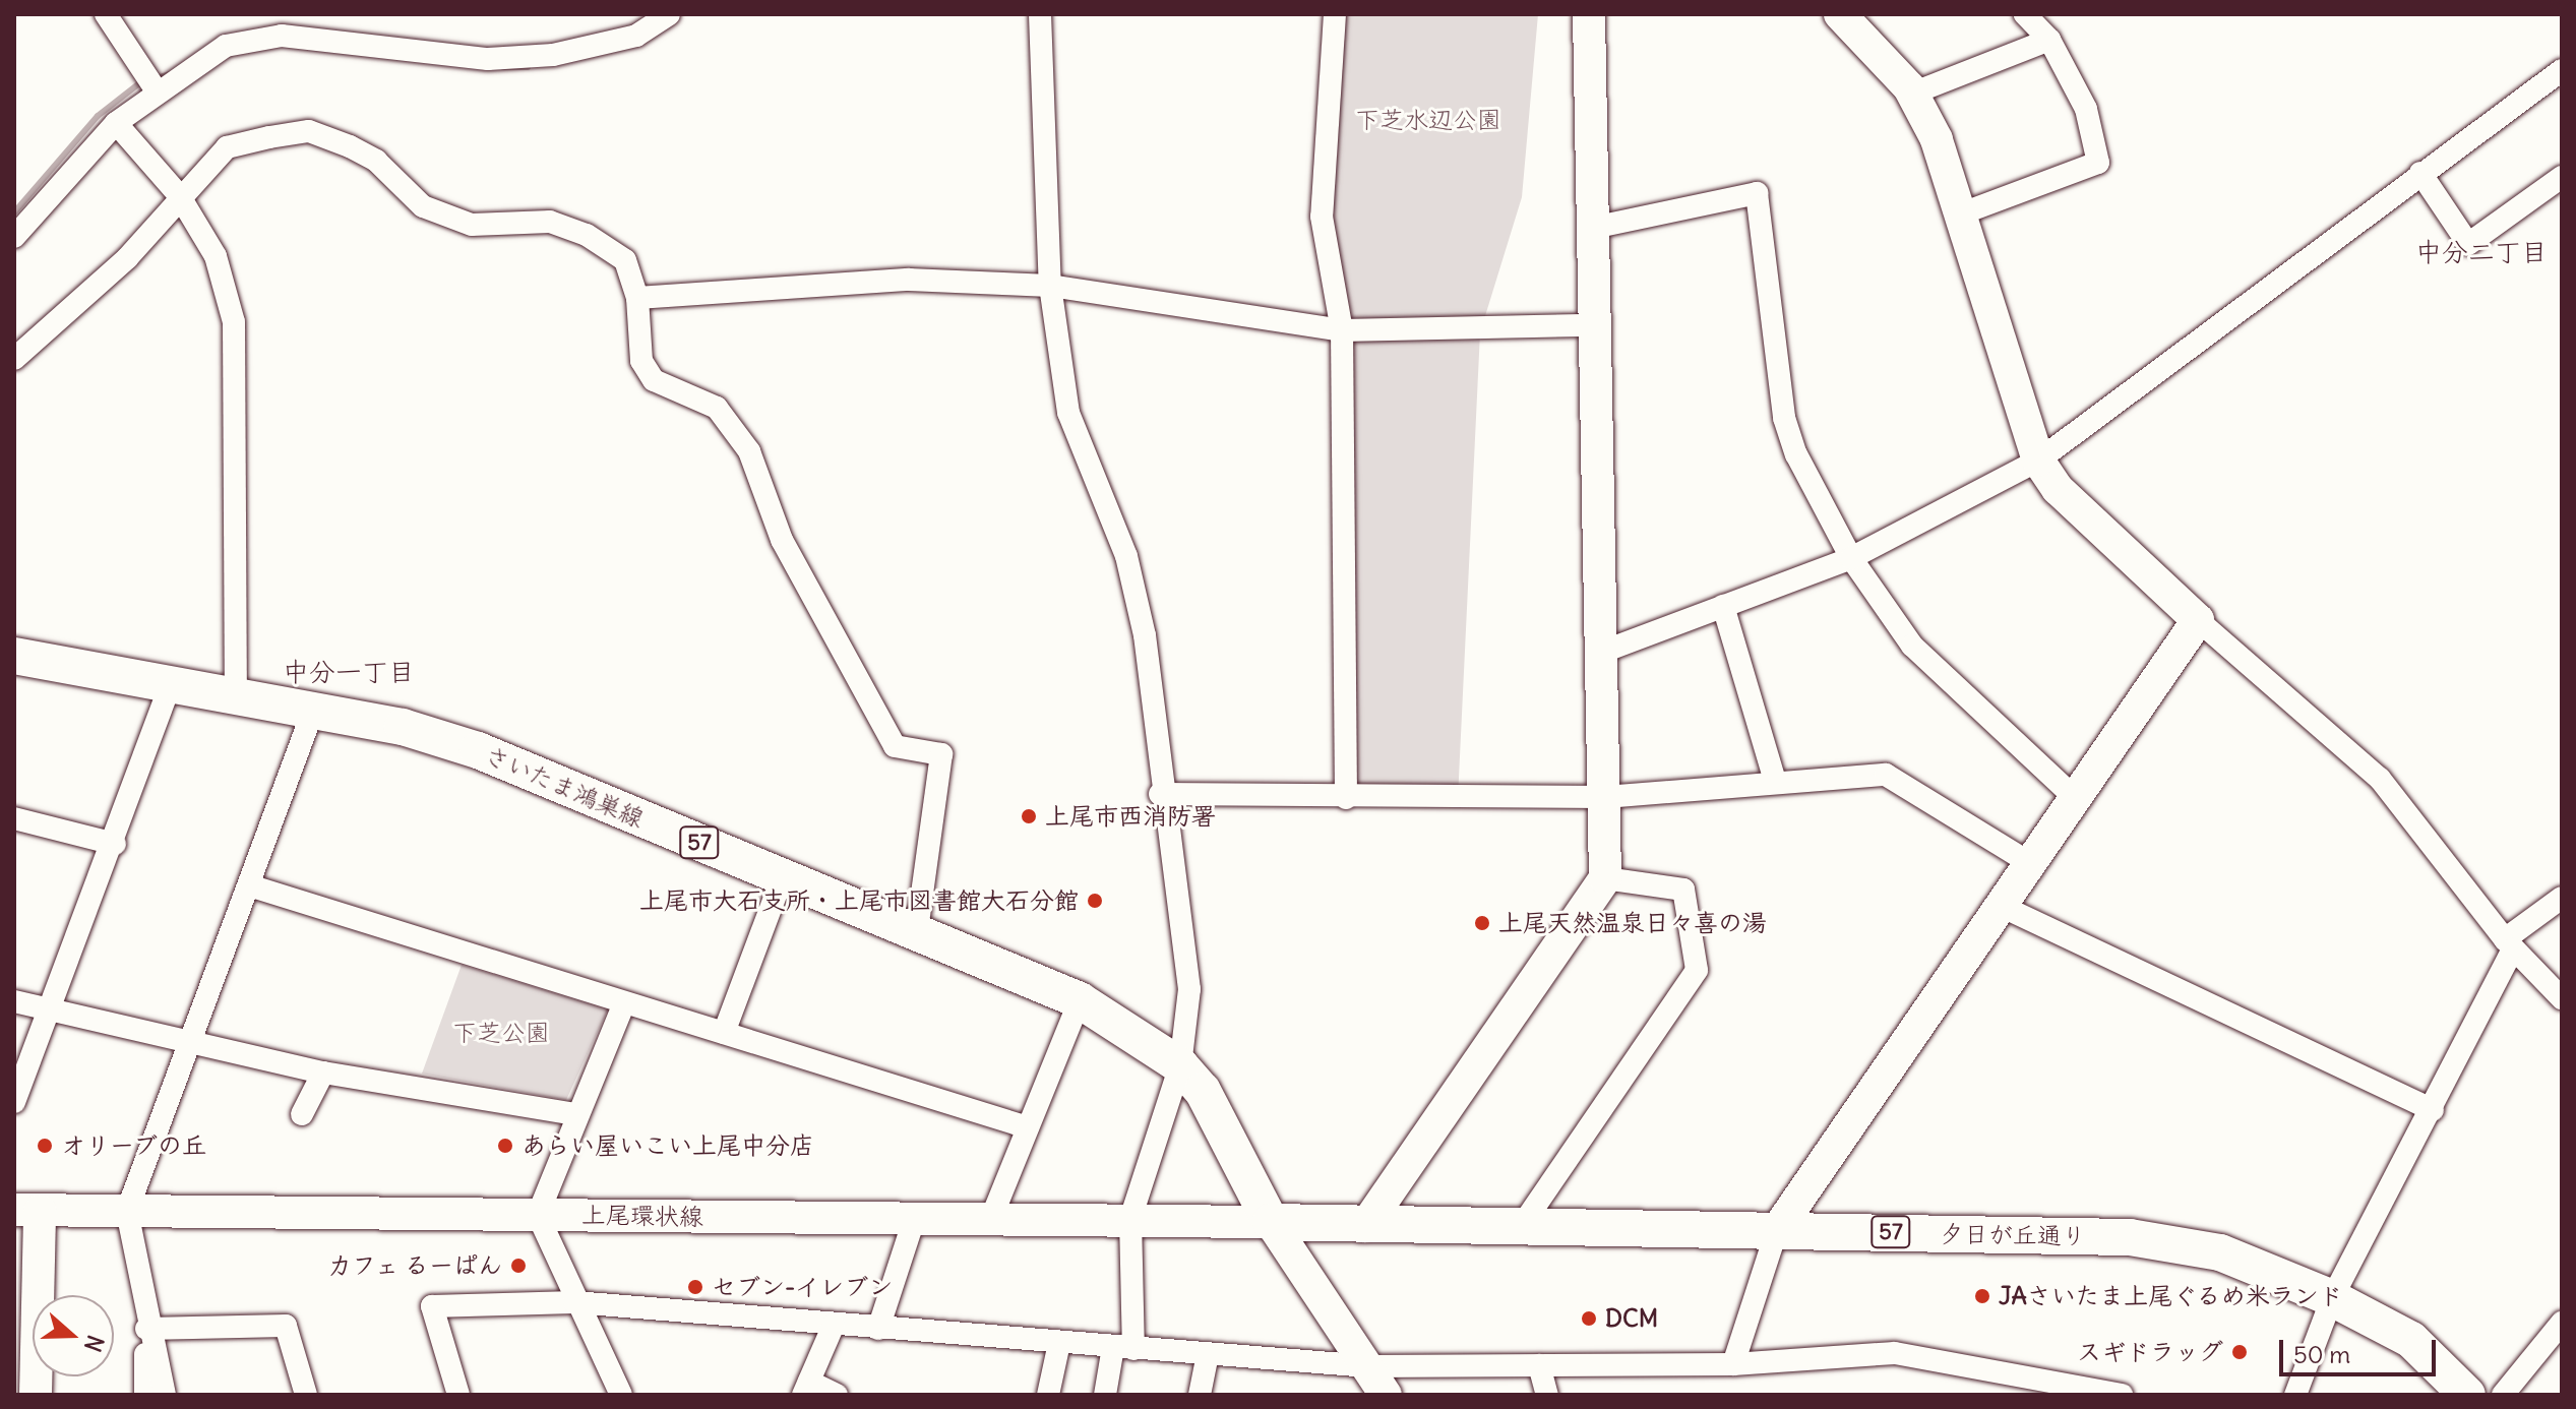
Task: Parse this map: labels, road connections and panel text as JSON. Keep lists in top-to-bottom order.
{
  "streets": {
    "main road": ["さいたま鴻巣線", "57", "夕日が丘通り"],
    "street": ["上尾環状線"]
  },
  "crossings": [
    ["さいたま鴻巣線", "上尾環状線"],
    ["さいたま鴻巣線", "夕日が丘通り"],
    ["上尾環状線", "夕日が丘通り"]
  ],
  "districts": ["中分二丁目", "中分一丁目"],
  "parks": ["下芝水辺公園", "下芝公園"],
  "places": [
    "上尾市西消防署",
    "上尾市大石支所・上尾市図書館大石分館",
    "上尾天然温泉日々喜の湯",
    "オリーブの丘",
    "あらい屋いこい上尾中分店",
    "カフェ るーぱん",
    "セブン-イレブン",
    "JAさいたま上尾ぐるめ米ランド",
    "DCM",
    "スギドラッグ"
  ],
  "scale_bar": "50 m",
  "north": "right"
}
